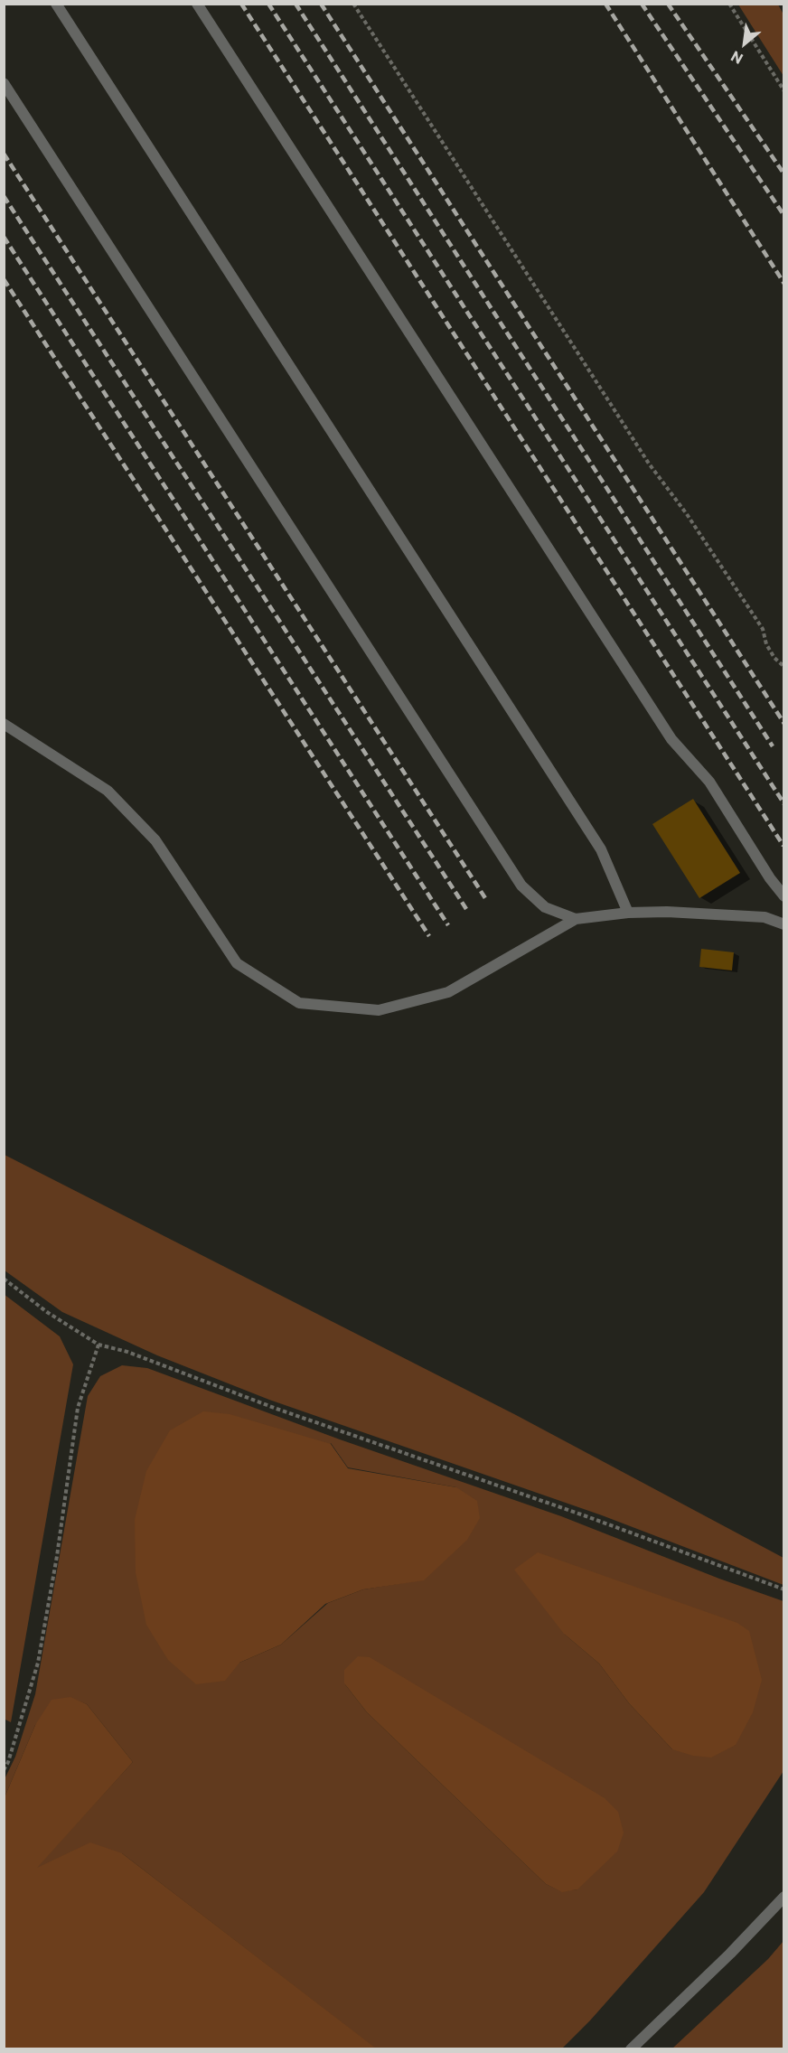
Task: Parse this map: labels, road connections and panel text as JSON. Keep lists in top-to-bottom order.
{
  "north": "bottom left"
}
